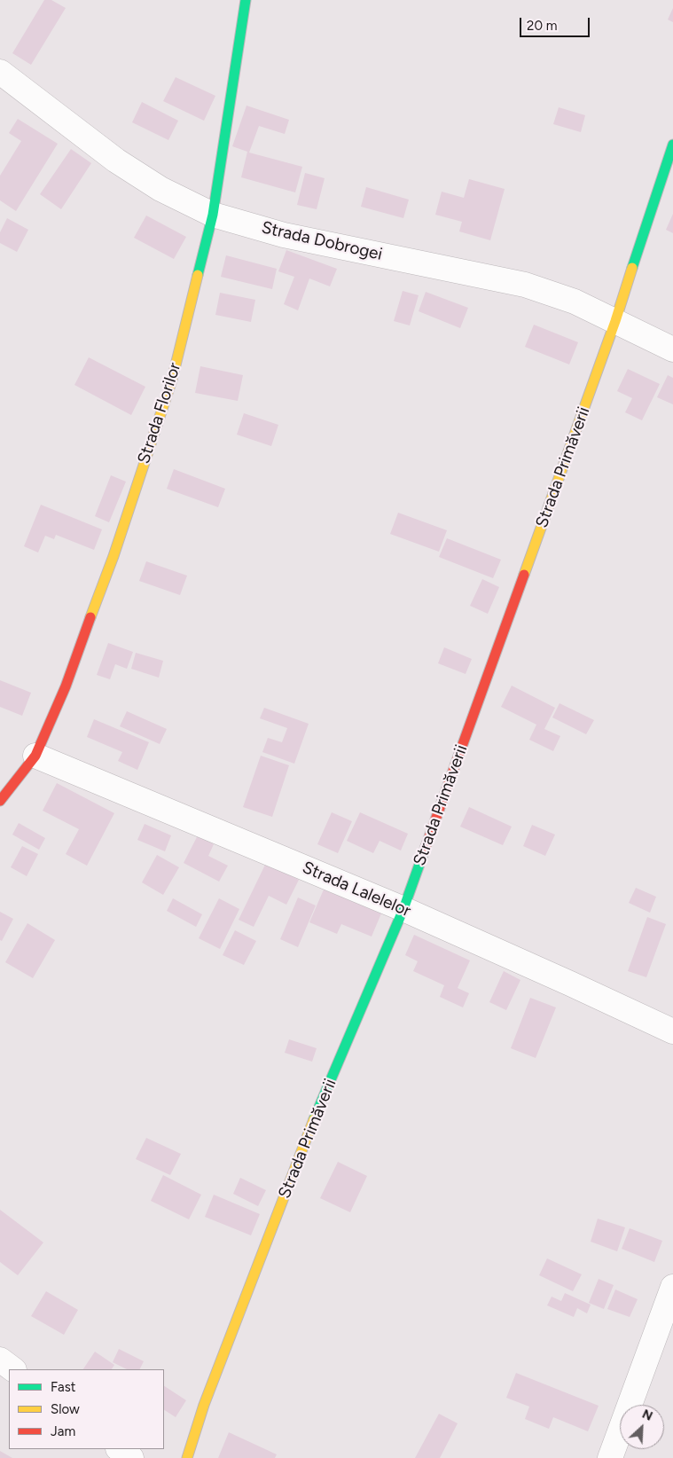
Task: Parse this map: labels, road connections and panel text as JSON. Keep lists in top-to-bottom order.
{
  "streets": {
    "street": [
      "Strada Dobrogei",
      "Strada Florilor",
      "Strada Primăverii",
      "Strada Lalelelor"
    ]
  },
  "crossings": [
    ["Strada Dobrogei", "Strada Florilor"],
    ["Strada Dobrogei", "Strada Primăverii"],
    ["Strada Florilor", "Strada Lalelelor"],
    ["Strada Primăverii", "Strada Lalelelor"]
  ],
  "legend": ["Fast", "Slow", "Jam"],
  "scale_bar": "20 m",
  "north": "top right"
}
